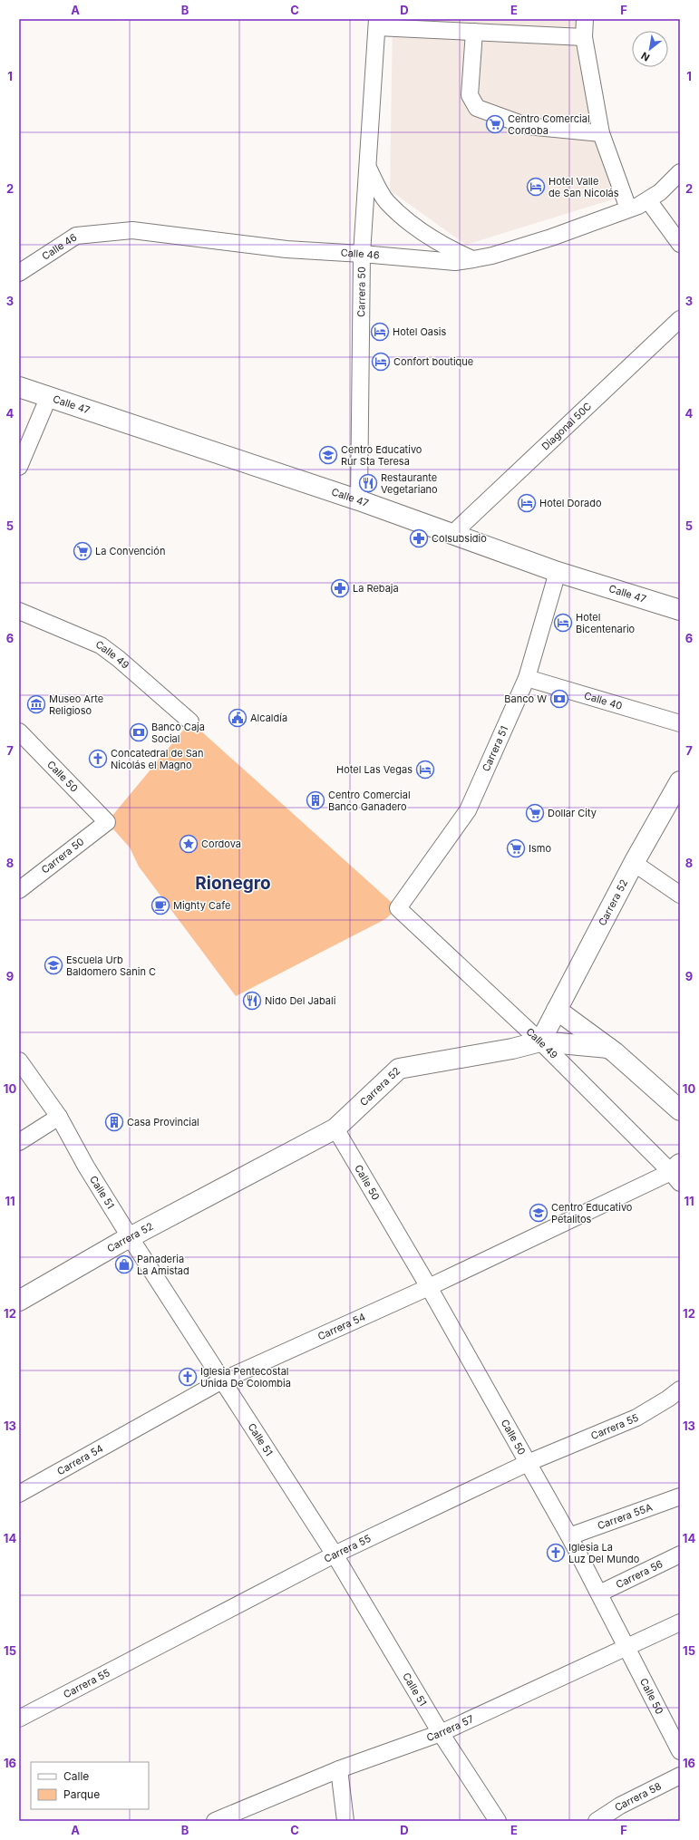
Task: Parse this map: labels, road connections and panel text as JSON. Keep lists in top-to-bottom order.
{
  "streets": {
    "street": [
      "Calle 46",
      "Carrera 50",
      "Calle 47",
      "Diagonal 50C",
      "Calle 49",
      "Calle 40",
      "Carrera 51",
      "Calle 50",
      "Carrera 52",
      "Calle 51",
      "Carrera 54",
      "Carrera 55",
      "Carrera 55A",
      "Carrera 56",
      "Carrera 57",
      "Carrera 58"
    ]
  },
  "crossings": [
    ["Calle 46", "Carrera 50"],
    ["Carrera 50", "Calle 47"],
    ["Carrera 50", "Calle 50"],
    ["Calle 47", "Diagonal 50C"],
    ["Calle 47", "Carrera 51"],
    ["Calle 49", "Carrera 51"],
    ["Calle 49", "Carrera 52"],
    ["Calle 49", "Carrera 54"],
    ["Calle 40", "Carrera 51"],
    ["Calle 50", "Carrera 52"],
    ["Calle 50", "Carrera 54"],
    ["Calle 50", "Carrera 55"],
    ["Calle 50", "Carrera 55A"],
    ["Calle 50", "Carrera 56"],
    ["Calle 50", "Carrera 57"],
    ["Carrera 52", "Calle 51"],
    ["Calle 51", "Carrera 54"],
    ["Calle 51", "Carrera 55"],
    ["Calle 51", "Carrera 57"]
  ],
  "districts": ["Rionegro"],
  "places": {
    "supermarket": [
      "Centro Comercial Cordoba",
      "La Convención",
      "Dollar City",
      "Ismo"
    ],
    "hotel": [
      "Hotel Valle de San Nicolás",
      "Hotel Oasis",
      "Confort boutique",
      "Hotel Dorado",
      "Hotel Bicentenario",
      "Hotel Las Vegas"
    ],
    "school or university": ["Centro Educativo Rur Sta Teresa", "Escuela Urb Baldomero Sanin C", "Centro Educativo Petalitos"],
    "restaurant": ["Restaurante Vegetariano", "Nido Del Jabali"],
    "pharmacy": ["Colsubsidio", "La Rebaja"],
    "bank": ["Banco W", "Banco Caja Social"],
    "museum": ["Museo Arte Religioso"],
    "public building": ["Alcaldía"],
    "church": ["Concatedral de San Nicolás el Magno", "Iglesia Pentecostal Unida De Colombia", "Iglesia La Luz Del Mundo"],
    "building": ["Centro Comercial Banco Ganadero", "Casa Provincial"],
    "place": ["Cordova"],
    "cafe": ["Mighty Cafe"],
    "shop": ["Panaderia La Amistad"]
  },
  "legend": ["Calle", "Parque"],
  "north": "bottom left",
  "grid": {
    "columns": [
      "A",
      "B",
      "C",
      "D",
      "E",
      "F"
    ],
    "rows": [
      "1",
      "2",
      "3",
      "4",
      "5",
      "6",
      "7",
      "8",
      "9",
      "10",
      "11",
      "12",
      "13",
      "14",
      "15",
      "16"
    ]
  }
}
